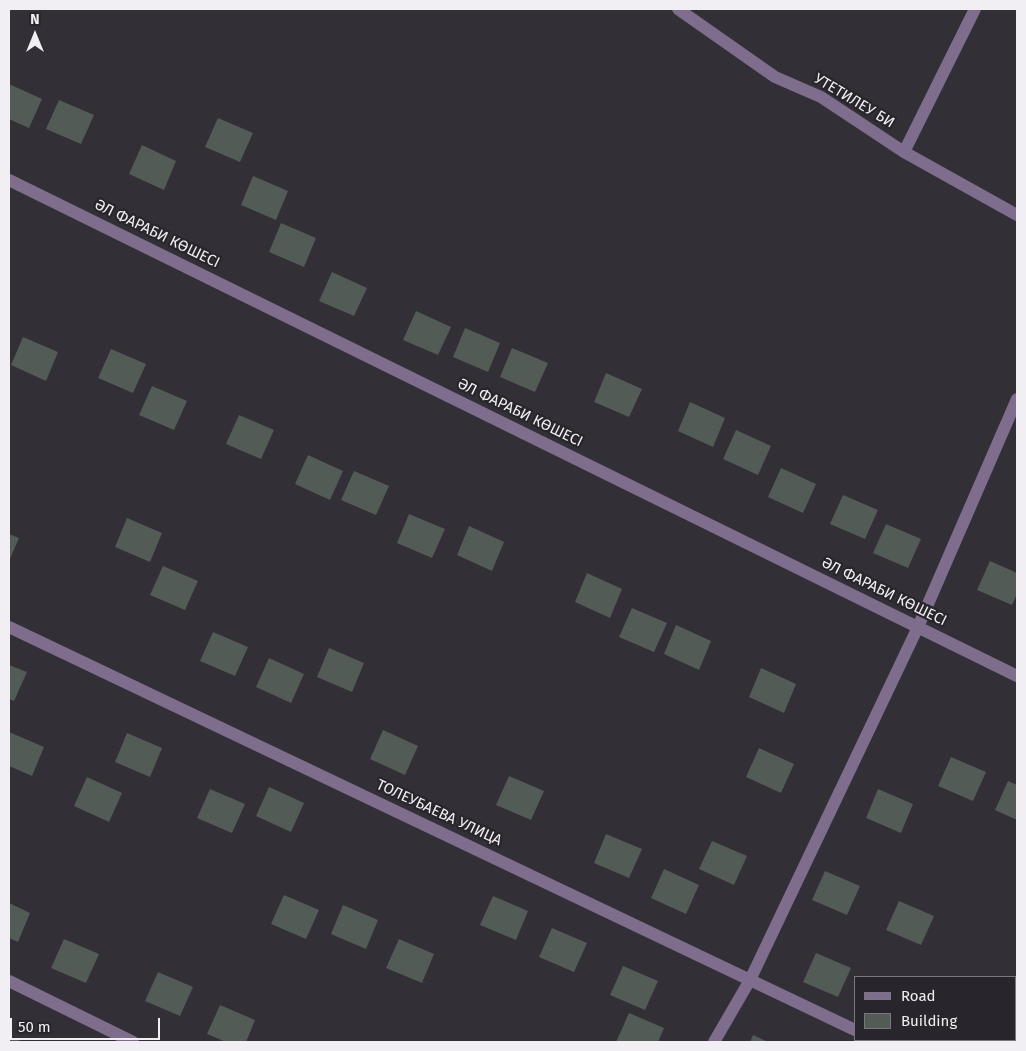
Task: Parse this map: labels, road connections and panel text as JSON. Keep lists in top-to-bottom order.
{
  "streets": {
    "street": ["УТЕТИЛЕУ БИ", "ӘЛ ФАРАБИ КӨШЕСІ", "ТОЛЕУБАЕВА УЛИЦА"]
  },
  "legend": ["Road", "Building"],
  "scale_bar": "50 m",
  "north": "top"
}
